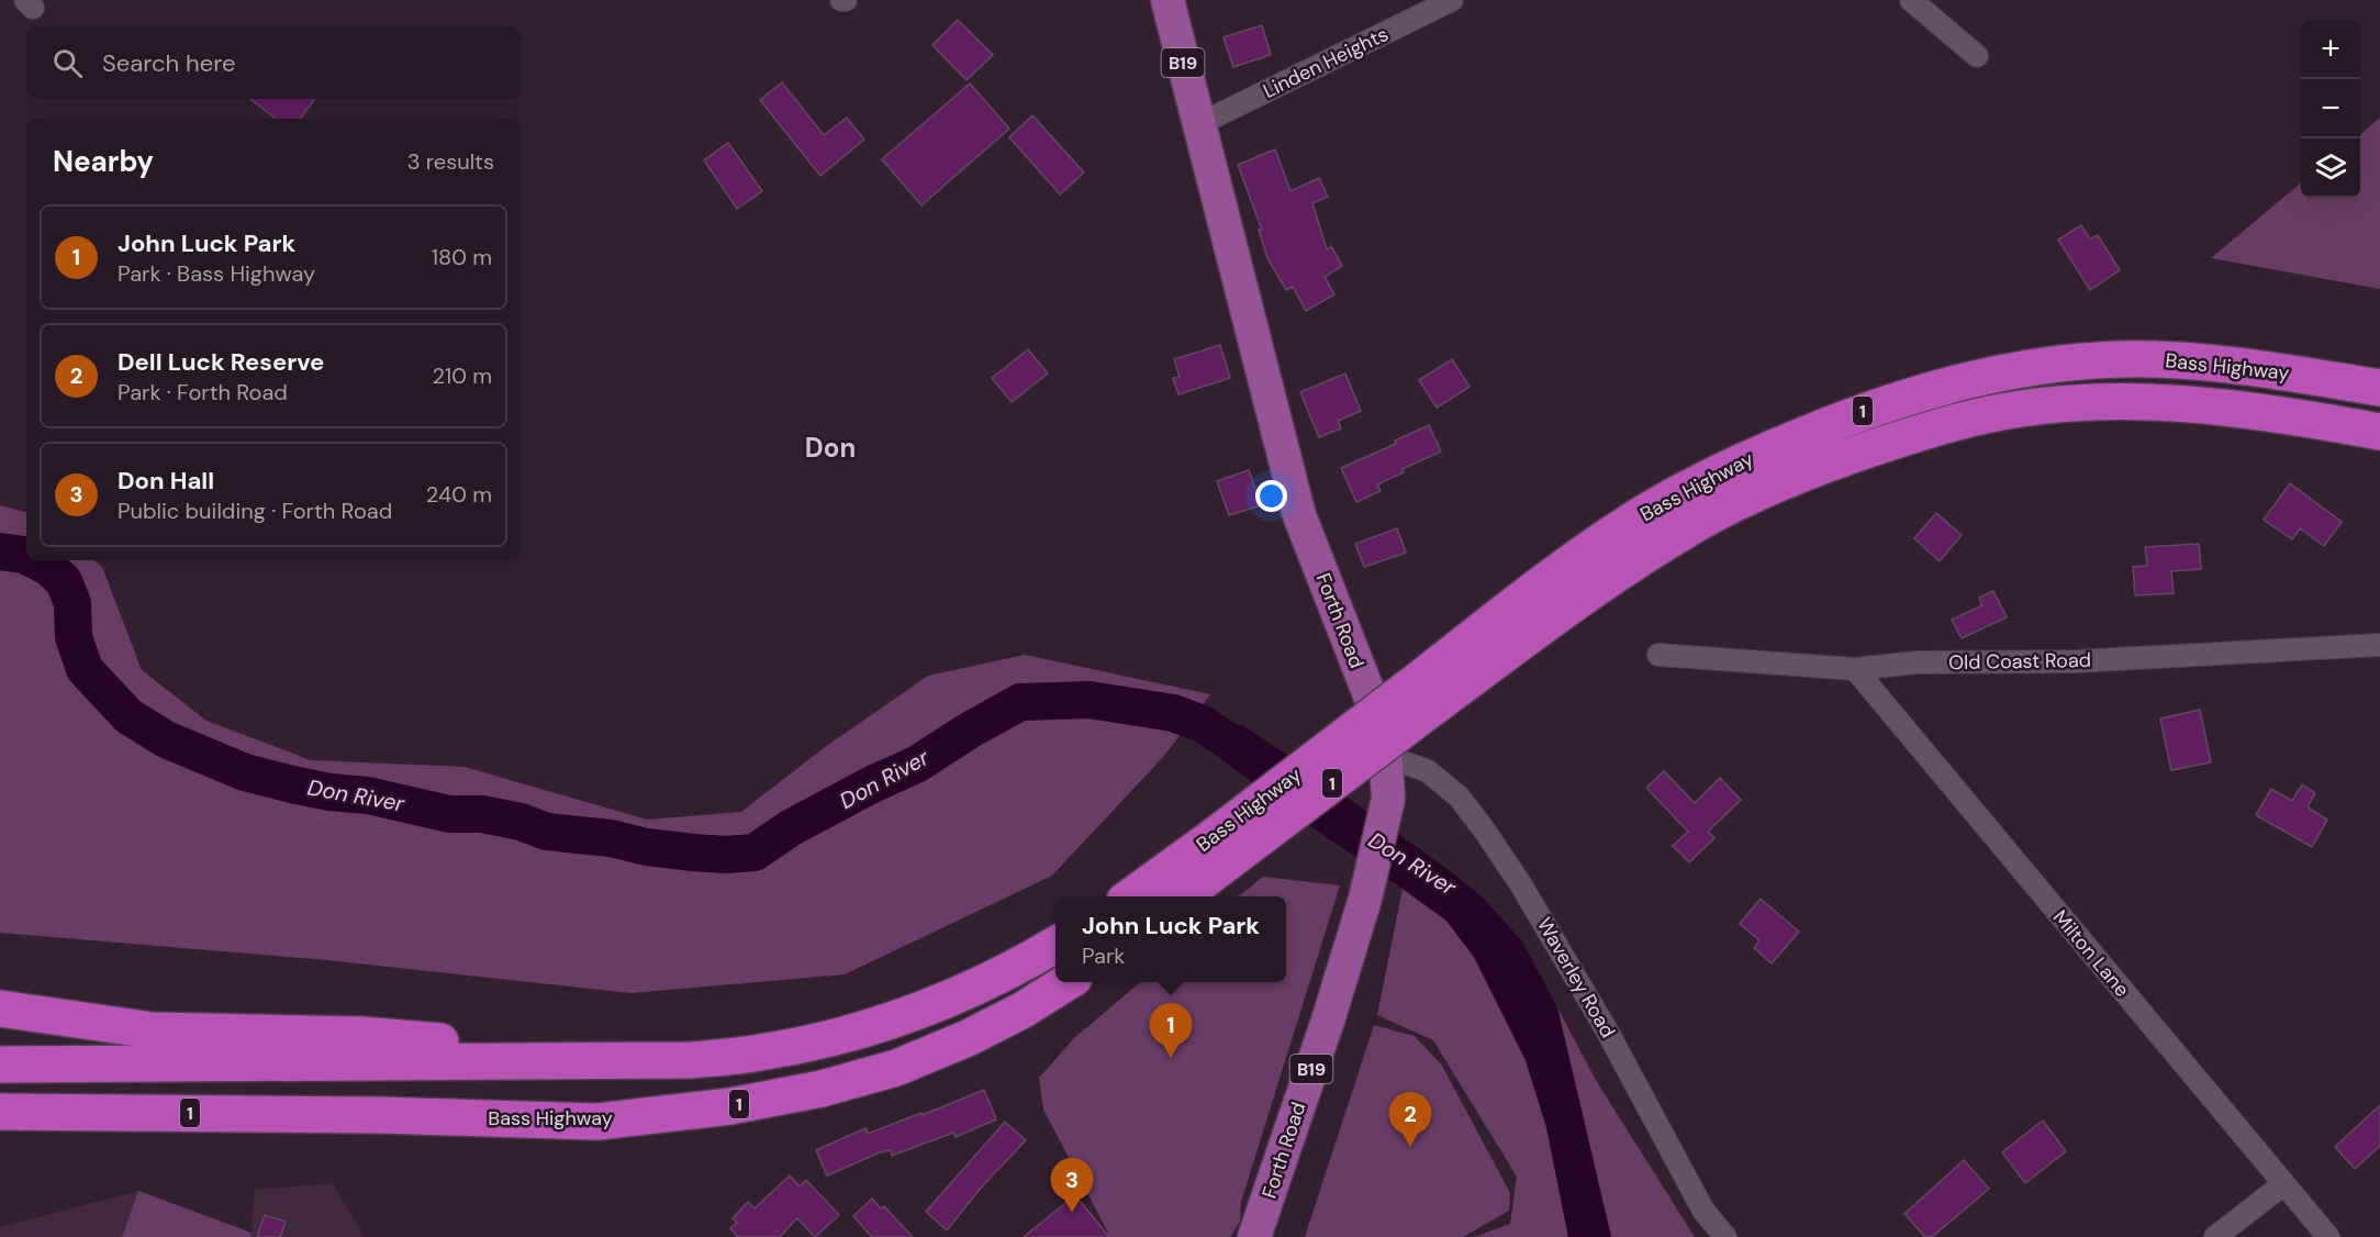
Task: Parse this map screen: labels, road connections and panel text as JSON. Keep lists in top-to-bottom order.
{
  "streets": {
    "highway": ["Bass Highway", "1"],
    "main road": ["B19", "Forth Road"],
    "street": [
      "Linden Heights",
      "Old Coast Road",
      "Milton Lane",
      "Waverley Road"
    ]
  },
  "crossings": [
    ["Linden Heights", "Forth Road"],
    ["Forth Road", "Waverley Road"],
    ["Old Coast Road", "Milton Lane"]
  ],
  "districts": ["Don"],
  "water": ["Don River"],
  "page": {
    "map_buttons": ["+", "−"],
    "search": "Search here",
    "heading": ["Nearby", "3 results"],
    "list": [
      {
        "mark": "1",
        "name": "John Luck Park",
        "note": "Park · Bass Highway",
        "value": "180 m"
      },
      {
        "mark": "2",
        "name": "Dell Luck Reserve",
        "note": "Park · Forth Road",
        "value": "210 m"
      },
      {
        "mark": "3",
        "name": "Don Hall",
        "note": "Public building · Forth Road",
        "value": "240 m"
      }
    ],
    "popup": ["John Luck Park", "Park"],
    "pins": ["1", "2", "3"]
  }
}
